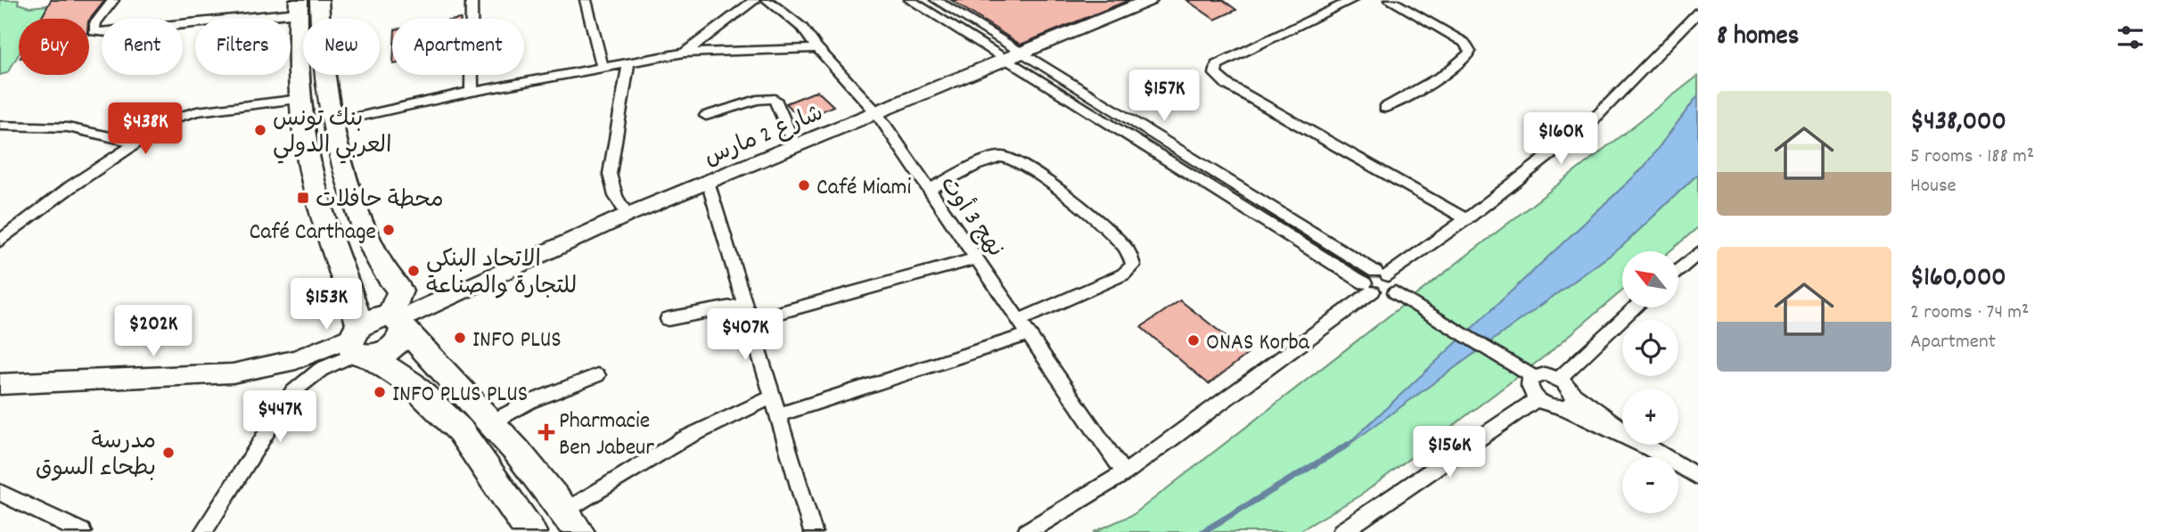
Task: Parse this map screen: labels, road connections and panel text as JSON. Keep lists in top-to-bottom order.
{
  "streets": {
    "street": ["شارع 2 مارس", "نهج 3 أوت"]
  },
  "crossings": [
    ["شارع 2 مارس", "نهج 3 أوت"]
  ],
  "places": {
    "other": [
      "بنك تونس العربي الدولي",
      "Café Miami",
      "Café Carthage",
      "الاتحاد البنكي للتجارة والصناعة",
      "INFO PLUS",
      "ONAS Korba",
      "INFO PLUS PLUS",
      "مدرسة بطحاء السوق"
    ],
    "transit": ["محطة حافلات"],
    "health": ["Pharmacie Ben Jabeur"]
  },
  "north": "top left",
  "page": {
    "heading": "8 homes",
    "chip": [
      "Buy",
      "Rent",
      "Filters",
      "New",
      "Apartment"
    ],
    "price": [
      "$157K",
      "$438K",
      "$160K",
      "$153K",
      "$202K",
      "$407K",
      "$447K",
      "$156K"
    ],
    "list": [
      {
        "name": "$438,000",
        "note": "5 rooms · 188 m² · House"
      },
      {
        "name": "$160,000",
        "note": "2 rooms · 74 m² · Apartment"
      }
    ],
    "map_buttons": ["+", "−"]
  }
}
